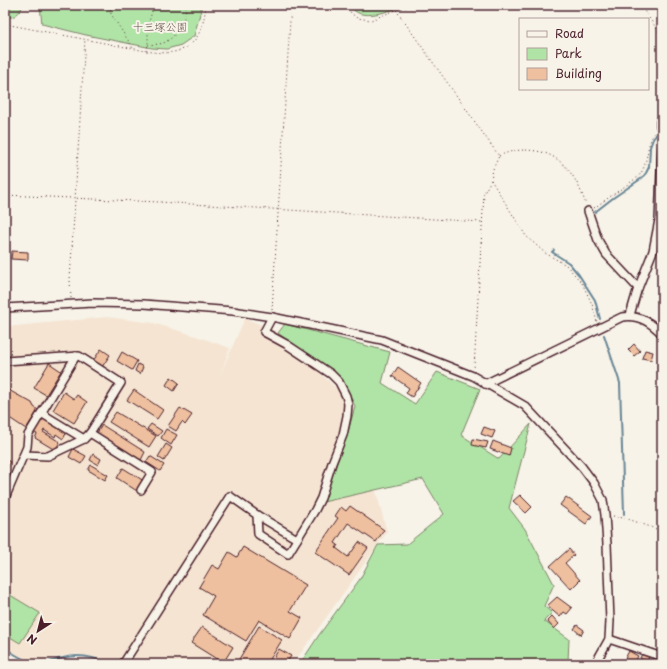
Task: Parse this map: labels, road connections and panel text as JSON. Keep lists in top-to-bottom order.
{
  "parks": ["十三塚公園"],
  "legend": ["Road", "Park", "Building"],
  "north": "bottom left"
}
